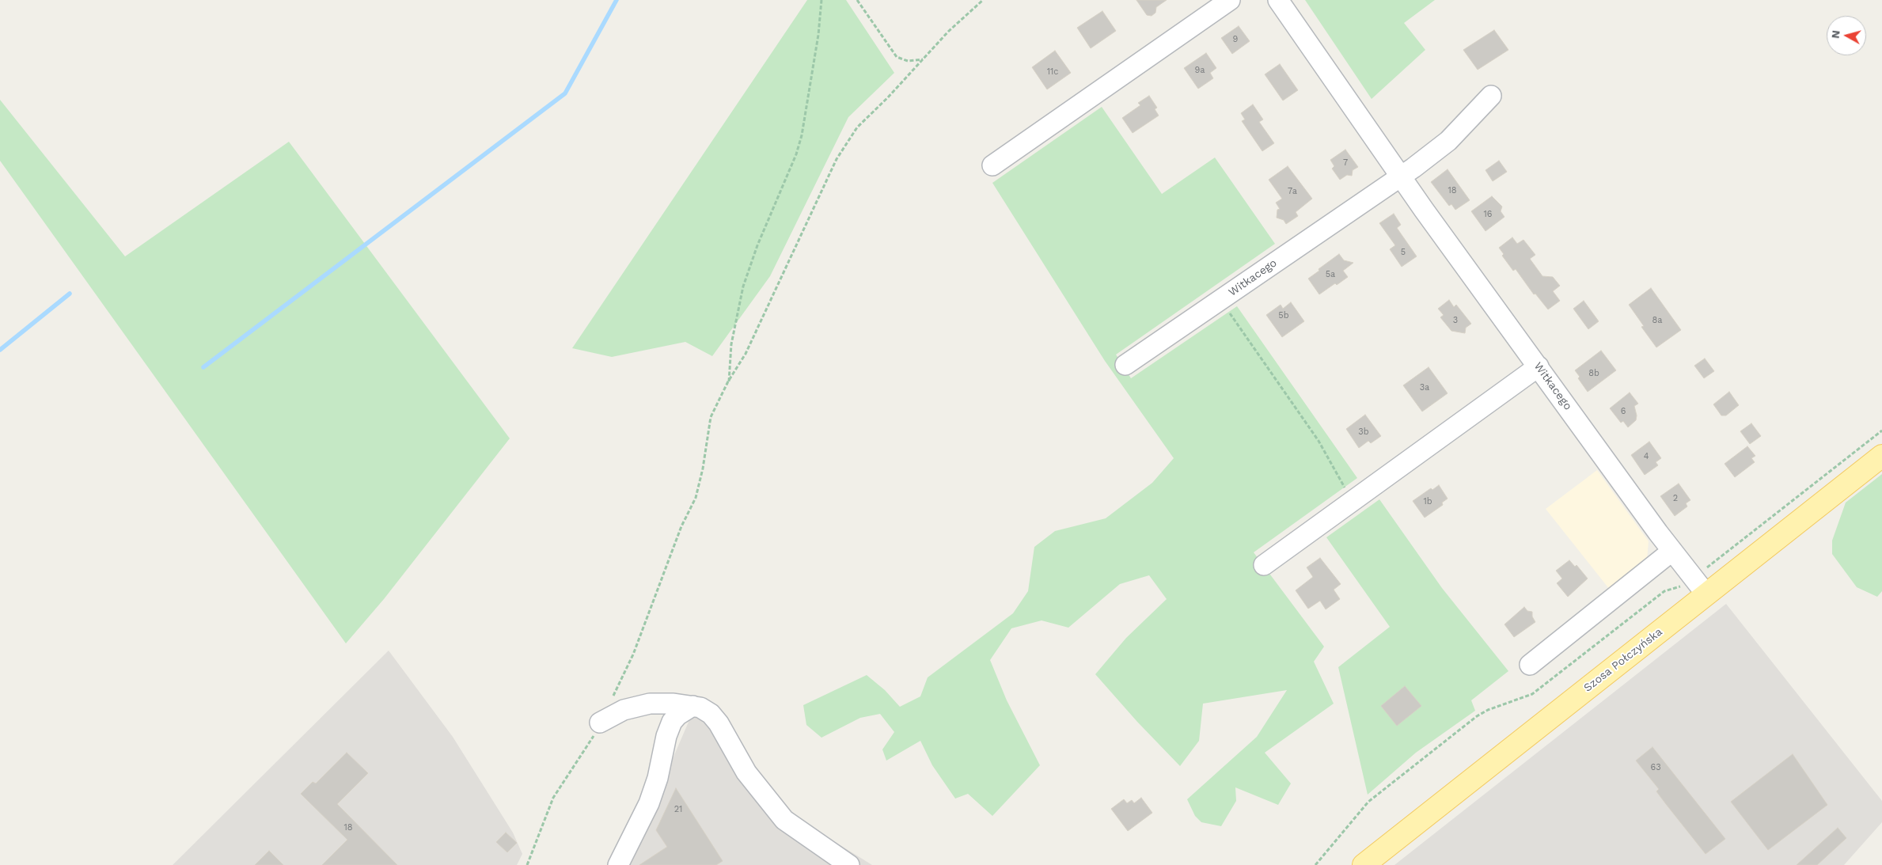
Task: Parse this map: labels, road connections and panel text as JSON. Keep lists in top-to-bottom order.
{
  "streets": {
    "main road": ["Szosa Połczyńska"],
    "street": ["Witkacego"]
  },
  "crossings": [
    ["Witkacego", "Szosa Połczyńska"]
  ],
  "house_numbers": [
    "9",
    "9a",
    "11c",
    "7",
    "18",
    "7a",
    "16",
    "5",
    "5a",
    "5b",
    "3",
    "8a",
    "8b",
    "3a",
    "6",
    "3b",
    "4",
    "2",
    "1b",
    "63",
    "21",
    "18"
  ],
  "north": "left"
}
